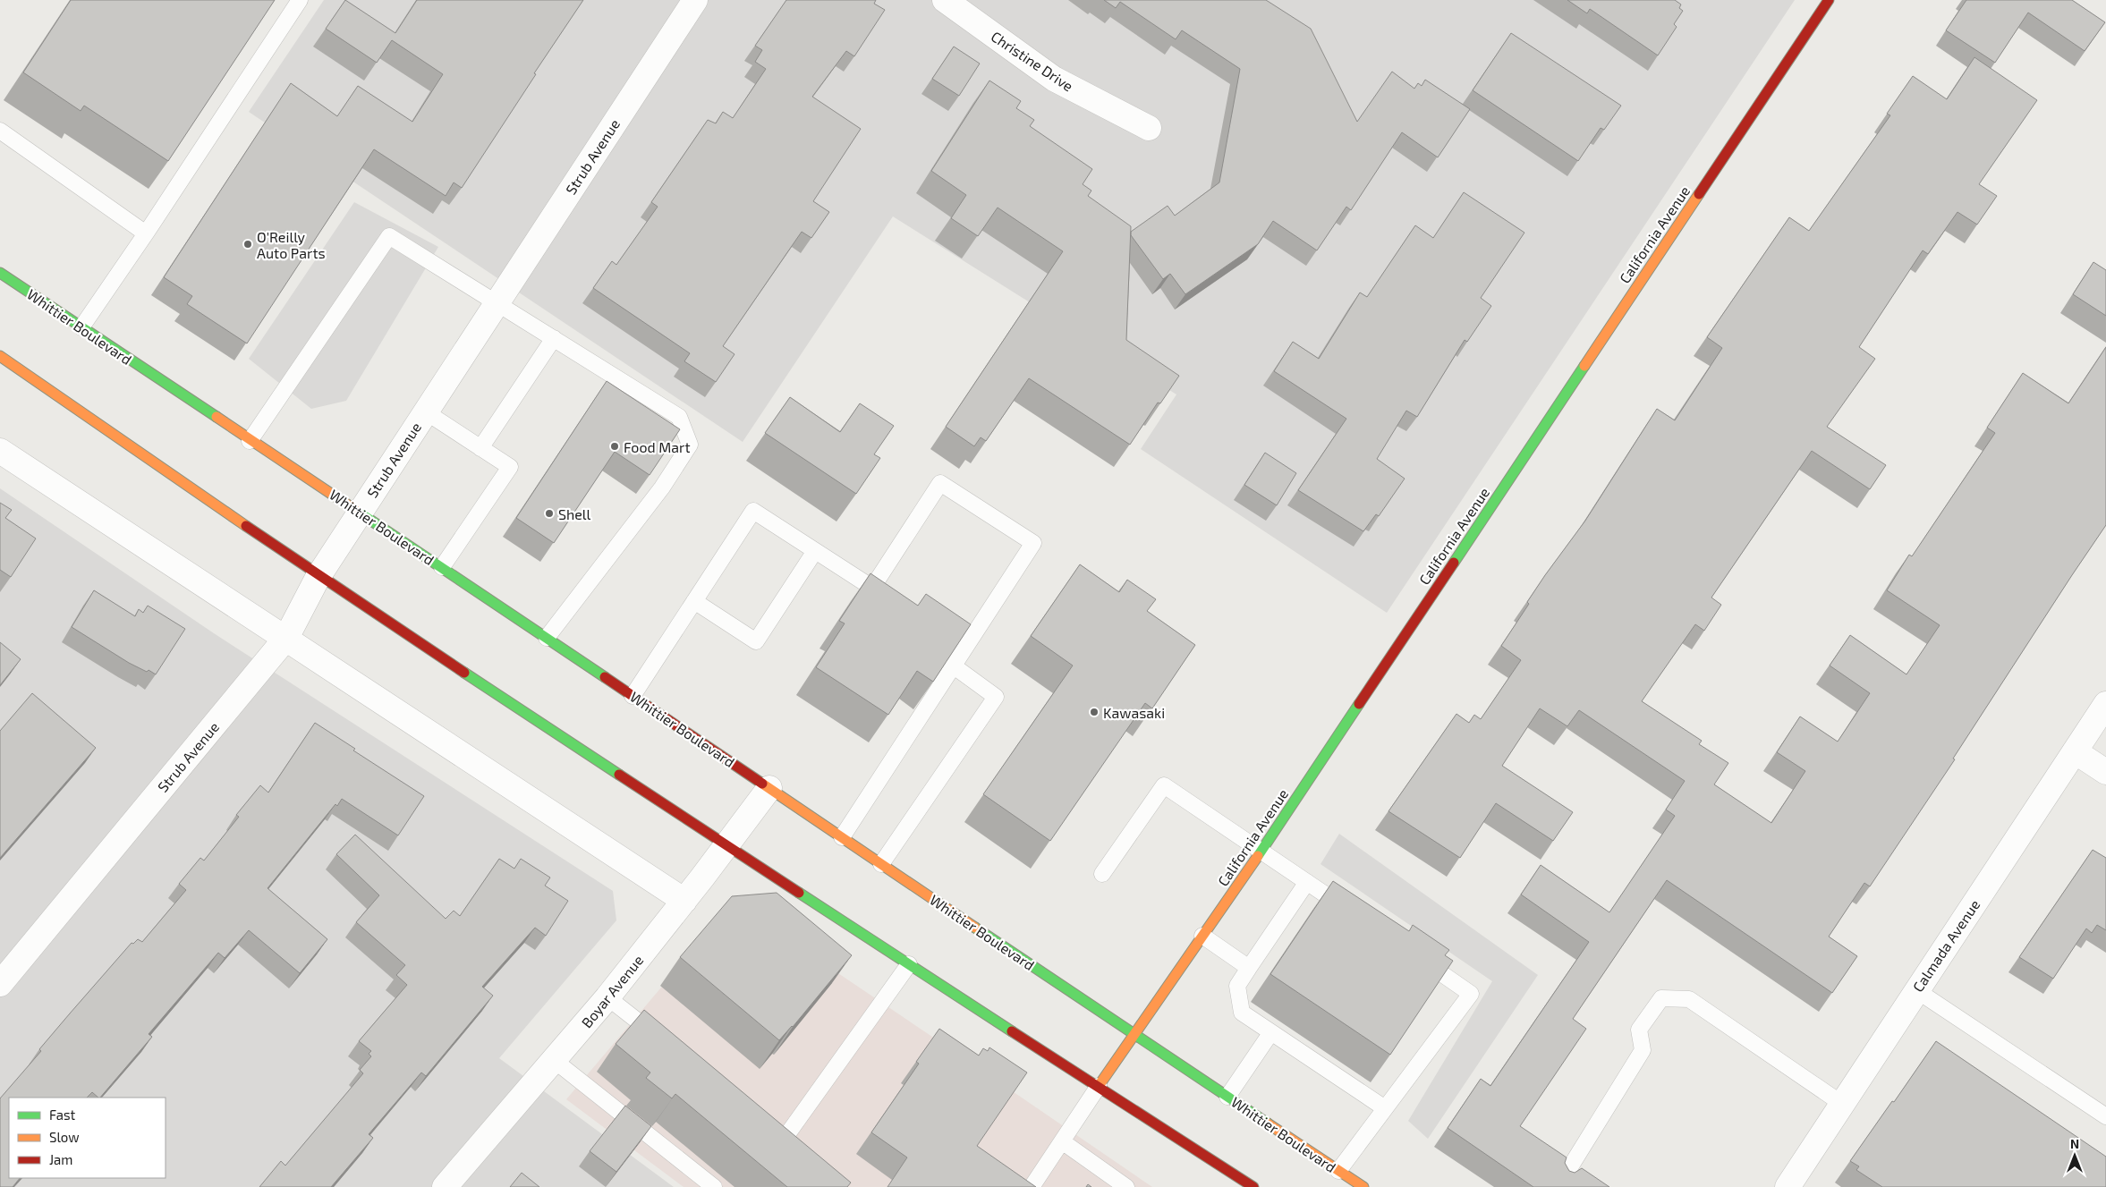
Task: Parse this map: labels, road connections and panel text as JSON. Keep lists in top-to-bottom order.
{
  "streets": {
    "main road": ["California Avenue", "Whittier Boulevard"],
    "street": [
      "Christine Drive",
      "Strub Avenue",
      "Calmada Avenue",
      "Boyar Avenue"
    ]
  },
  "crossings": [
    ["Strub Avenue", "Whittier Boulevard"],
    ["California Avenue", "Whittier Boulevard"],
    ["Whittier Boulevard", "Boyar Avenue"]
  ],
  "places": [
    "O'Reilly Auto Parts",
    "Food Mart",
    "Shell",
    "Kawasaki"
  ],
  "legend": ["Fast", "Slow", "Jam"],
  "north": "top"
}
